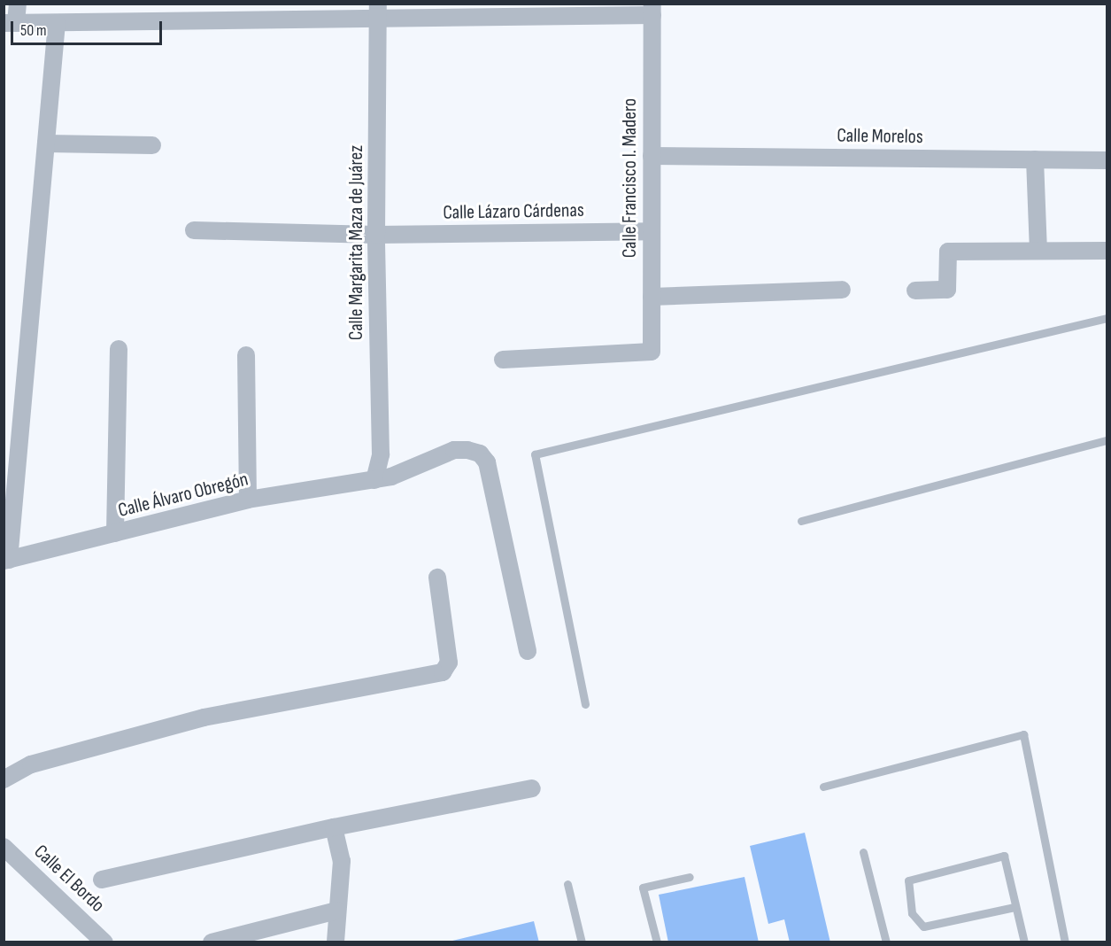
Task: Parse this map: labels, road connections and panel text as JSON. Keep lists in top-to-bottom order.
{
  "streets": {
    "street": [
      "Calle Morelos",
      "Calle Francisco I. Madero",
      "Calle Lázaro Cárdenas",
      "Calle Margarita Maza de Juárez",
      "Calle Álvaro Obregón",
      "Calle El Bordo"
    ]
  },
  "crossings": [
    ["Calle Morelos", "Calle Francisco I. Madero"],
    ["Calle Francisco I. Madero", "Calle Lázaro Cárdenas"],
    ["Calle Lázaro Cárdenas", "Calle Margarita Maza de Juárez"],
    ["Calle Margarita Maza de Juárez", "Calle Álvaro Obregón"]
  ],
  "scale_bar": "50 m"
}
